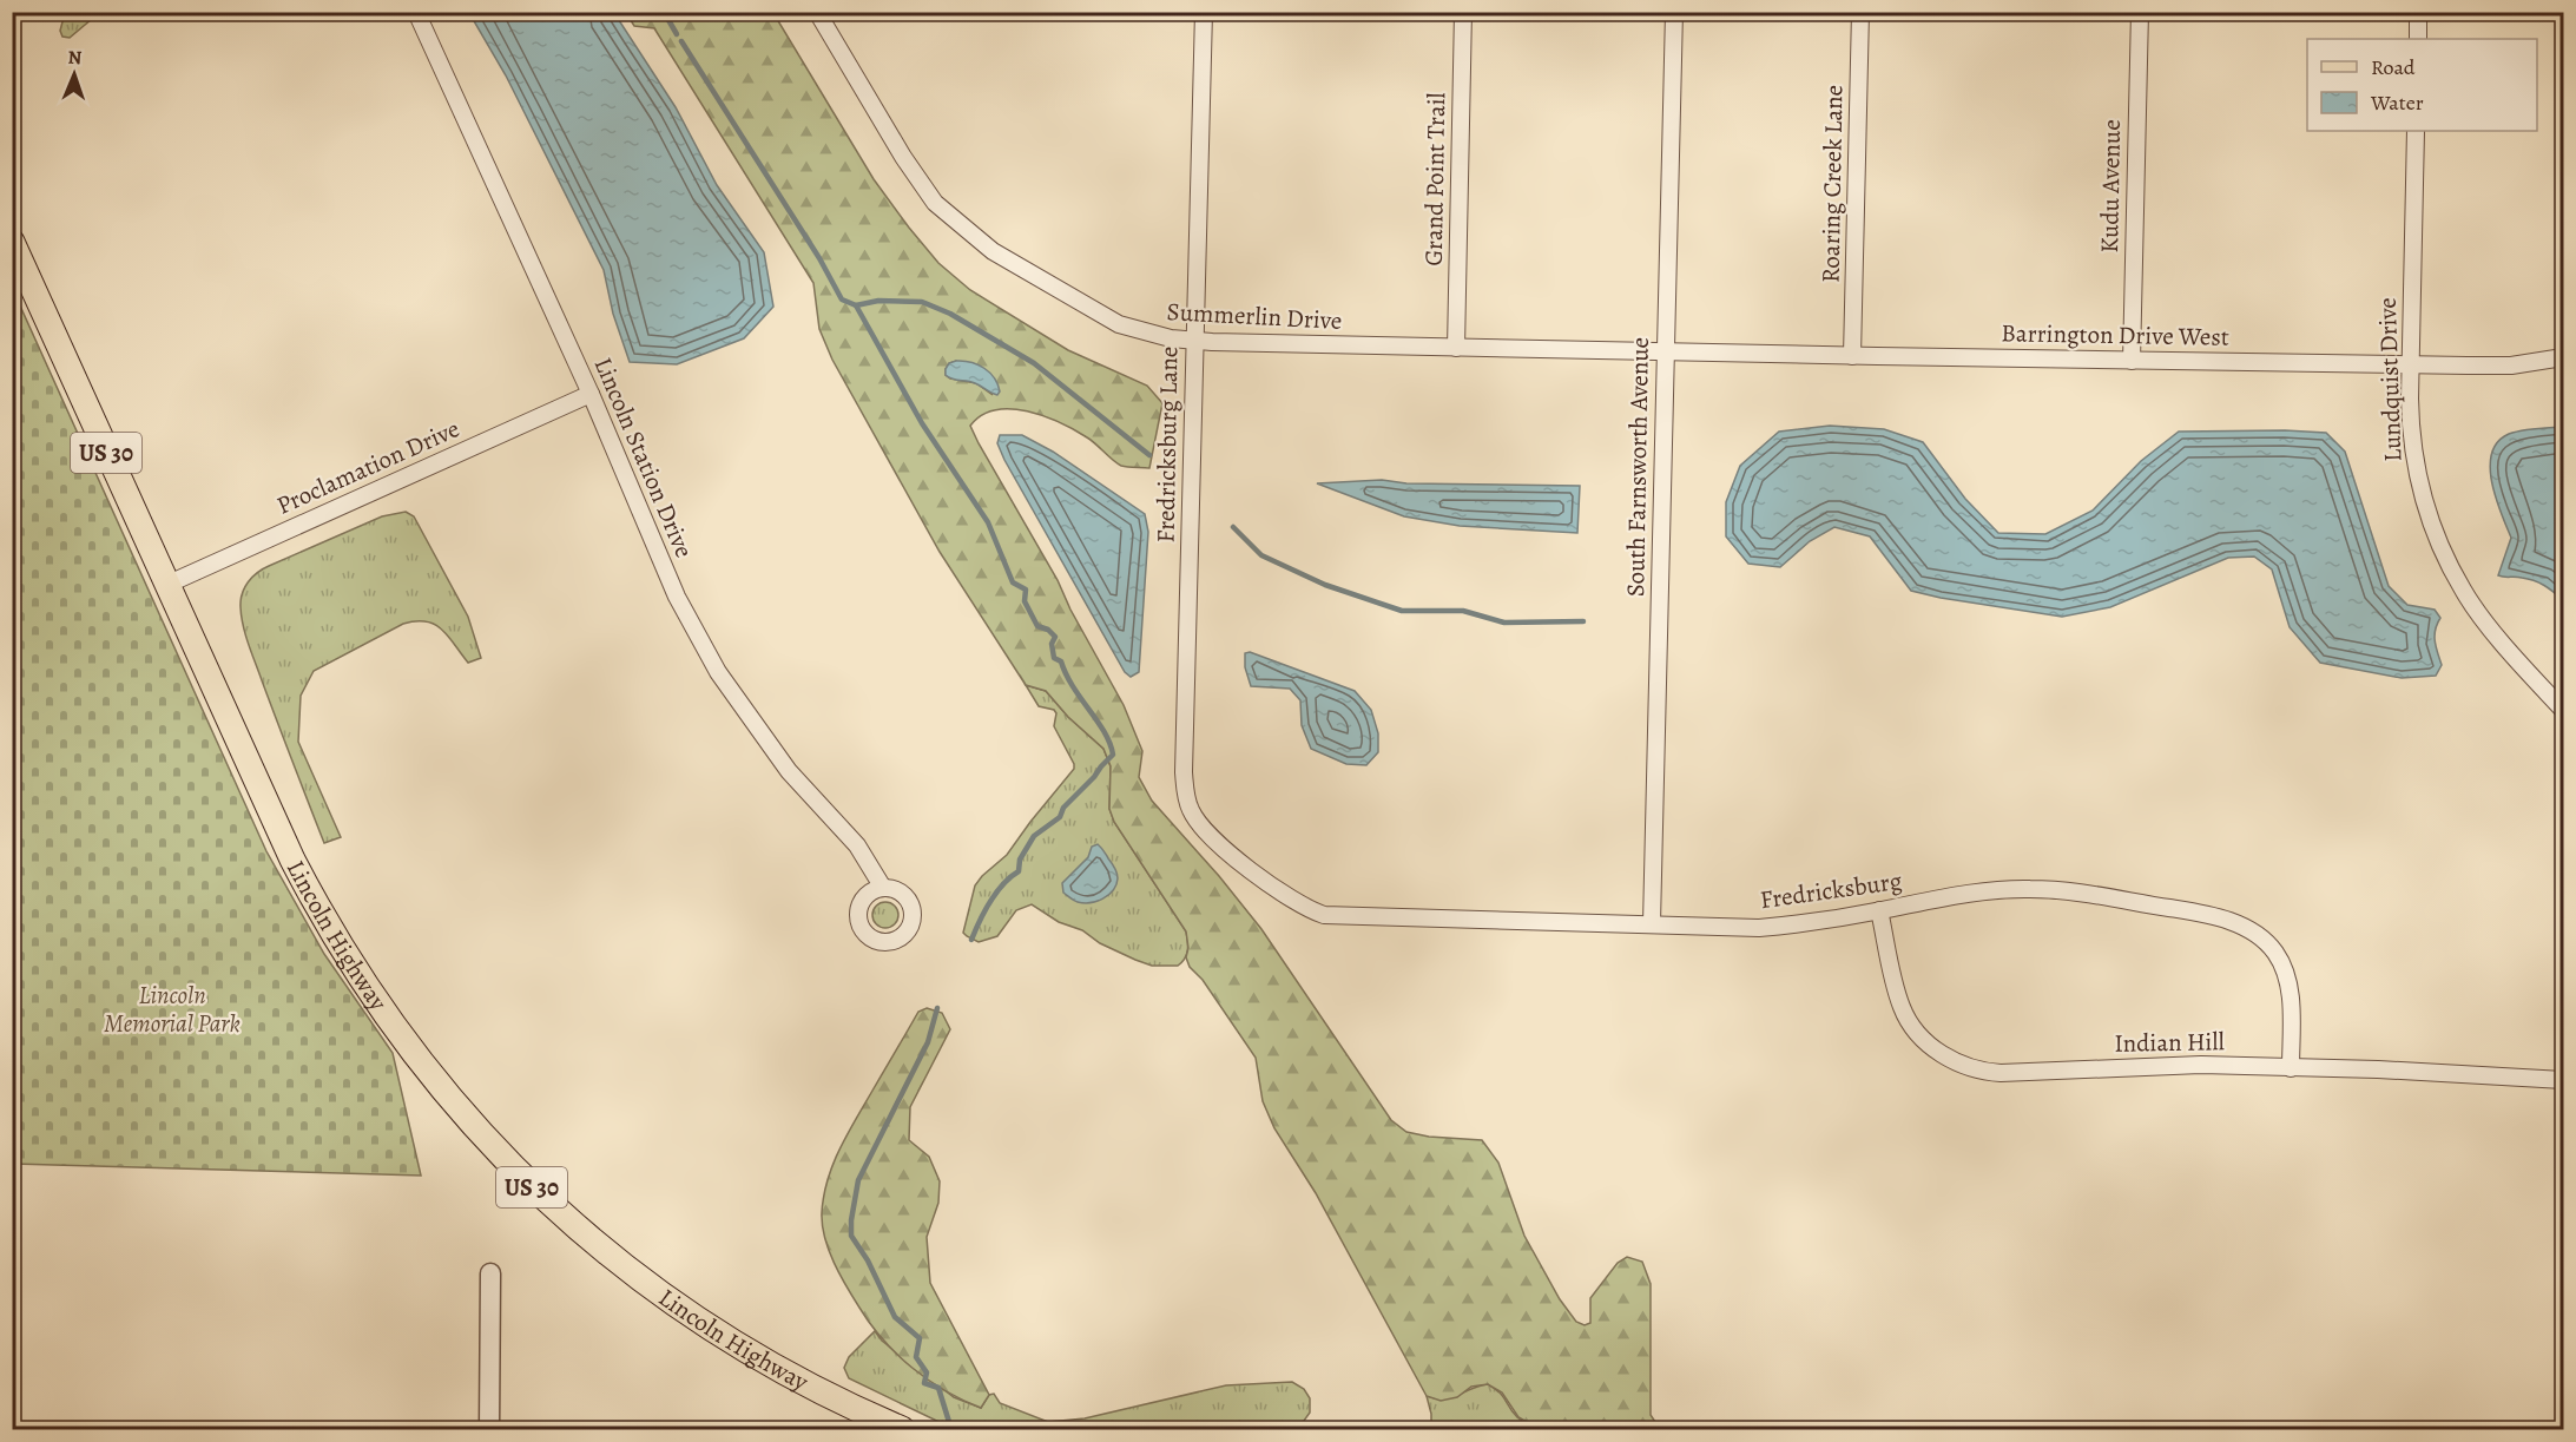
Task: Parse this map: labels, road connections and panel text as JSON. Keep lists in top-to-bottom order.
{
  "streets": {
    "main road": ["US 30", "Lincoln Highway"],
    "street": [
      "Grand Point Trail",
      "Roaring Creek Lane",
      "Kudu Avenue",
      "Summerlin Drive",
      "Barrington Drive West",
      "Lundquist Drive",
      "Fredricksburg Lane",
      "Lincoln Station Drive",
      "Proclamation Drive",
      "South Farnsworth Avenue",
      "Fredricksburg",
      "Indian Hill"
    ]
  },
  "crossings": [
    ["Grand Point Trail", "Summerlin Drive"],
    ["Roaring Creek Lane", "Barrington Drive West"],
    ["Kudu Avenue", "Barrington Drive West"],
    ["Summerlin Drive", "Barrington Drive West"],
    ["Summerlin Drive", "Fredricksburg Lane"],
    ["Summerlin Drive", "South Farnsworth Avenue"],
    ["Barrington Drive West", "Lundquist Drive"],
    ["Barrington Drive West", "South Farnsworth Avenue"],
    ["Fredricksburg Lane", "Fredricksburg"],
    ["Lincoln Station Drive", "Proclamation Drive"],
    ["Proclamation Drive", "Lincoln Highway"],
    ["South Farnsworth Avenue", "Fredricksburg"],
    ["Fredricksburg", "Indian Hill"]
  ],
  "parks": ["Lincoln Memorial Park"],
  "legend": ["Road", "Water"],
  "north": "top"
}
